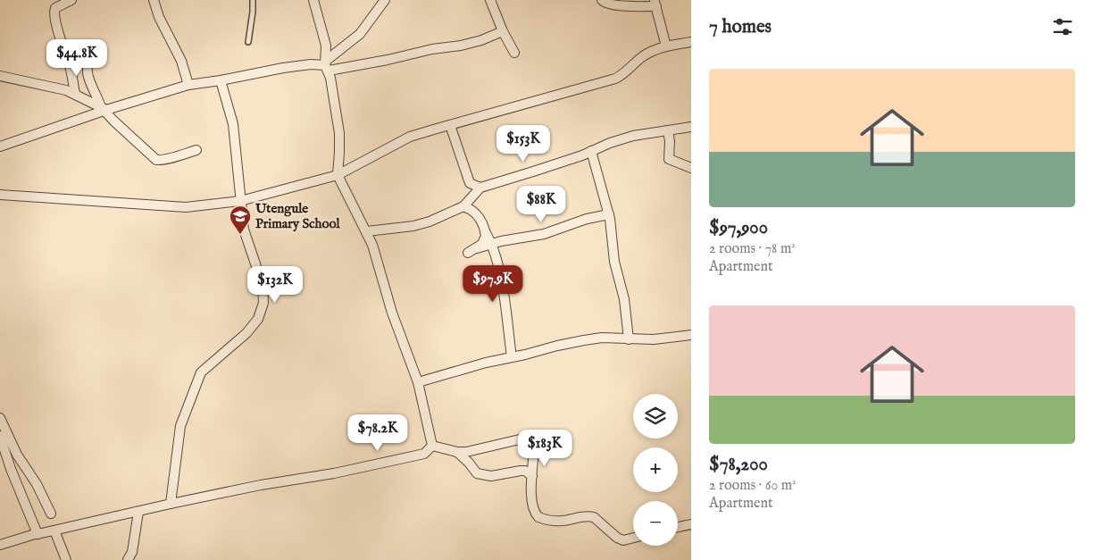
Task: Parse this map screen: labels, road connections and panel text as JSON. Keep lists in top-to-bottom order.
{
  "places": {
    "school or university": ["Utengule Primary School"]
  },
  "page": {
    "heading": "7 homes",
    "price": [
      "$44.8K",
      "$153K",
      "$88K",
      "$97.9K",
      "$132K",
      "$78.2K",
      "$183K"
    ],
    "list": [
      {
        "name": "$97,900",
        "note": "2 rooms · 78 m² · Apartment"
      },
      {
        "name": "$78,200",
        "note": "2 rooms · 60 m² · Apartment"
      }
    ],
    "map_buttons": ["+", "−"]
  }
}
